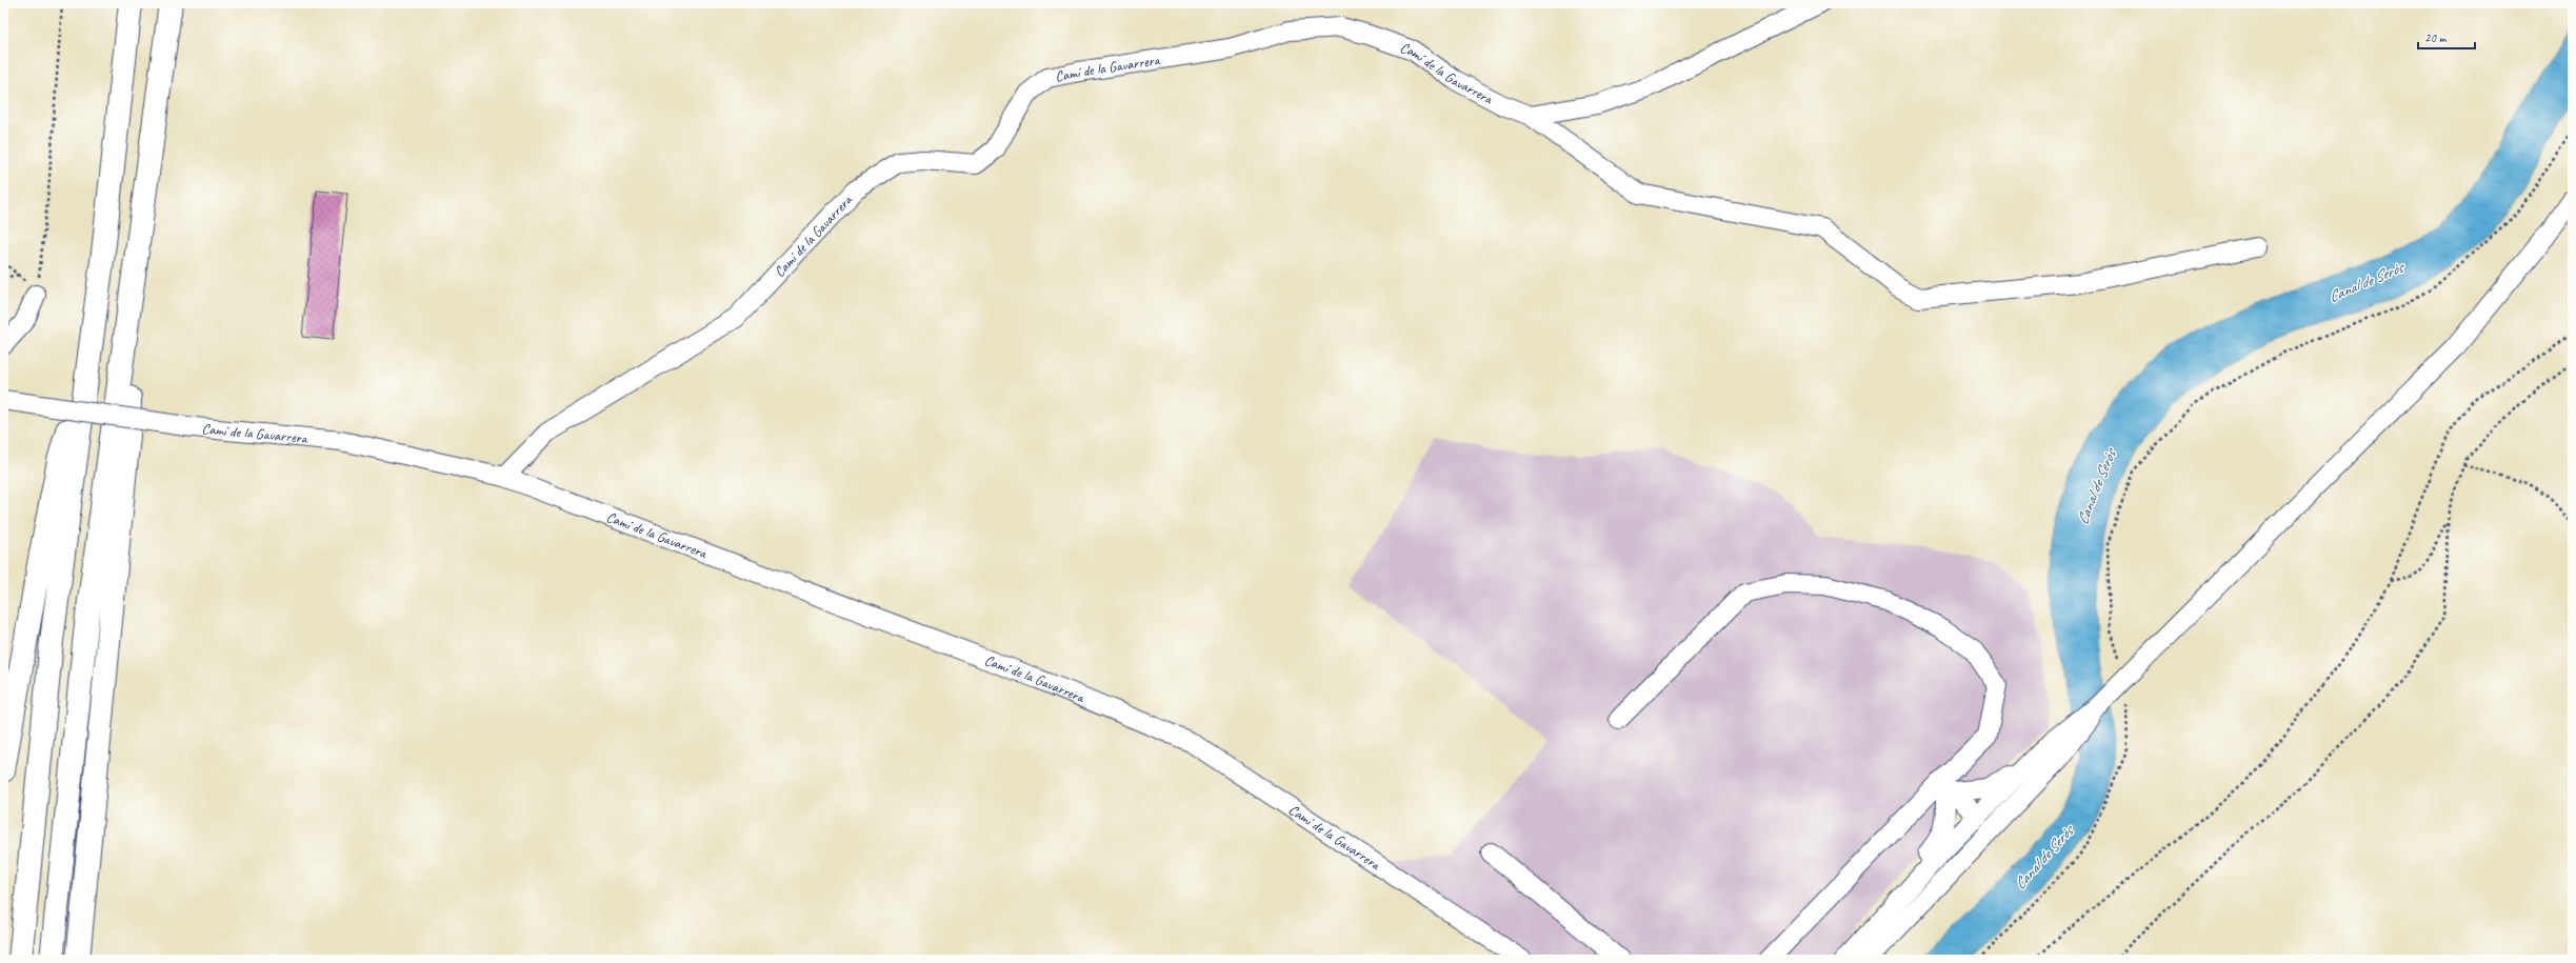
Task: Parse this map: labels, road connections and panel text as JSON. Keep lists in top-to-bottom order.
{
  "streets": {
    "street": ["Camí de la Gavarrera"]
  },
  "water": ["Canal de Seròs"],
  "scale_bar": "20 m"
}
